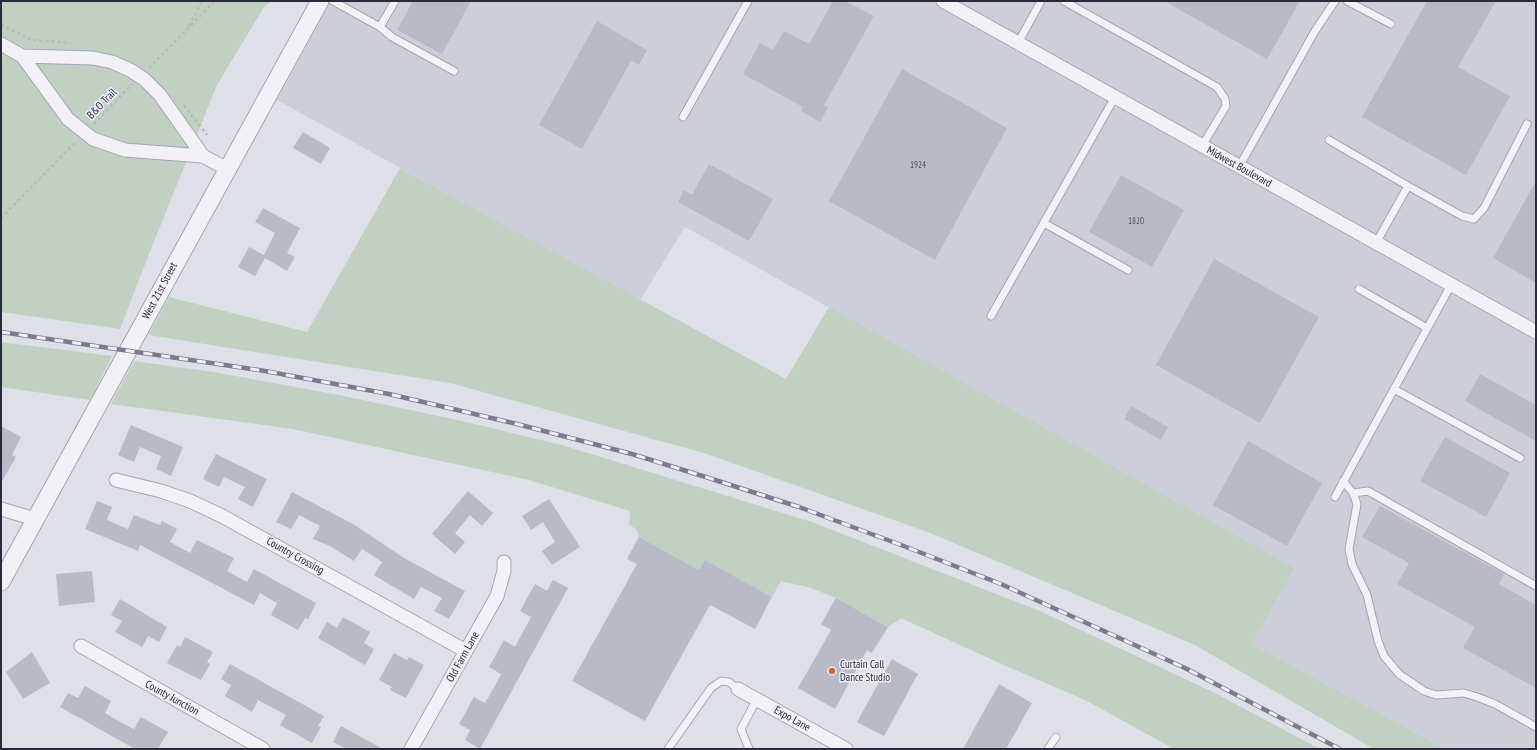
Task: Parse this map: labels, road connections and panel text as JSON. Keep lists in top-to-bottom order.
{
  "streets": {
    "street": [
      "Midwest Boulevard",
      "West 21st Street",
      "Country Crossing",
      "Old Farm Lane",
      "County Junction",
      "Expo Lane"
    ],
    "path": ["B&O Trail"]
  },
  "crossings": [
    ["Country Crossing", "Old Farm Lane"]
  ],
  "places": ["Curtain Call Dance Studio"],
  "house_numbers": ["1924", "1820"]
}
